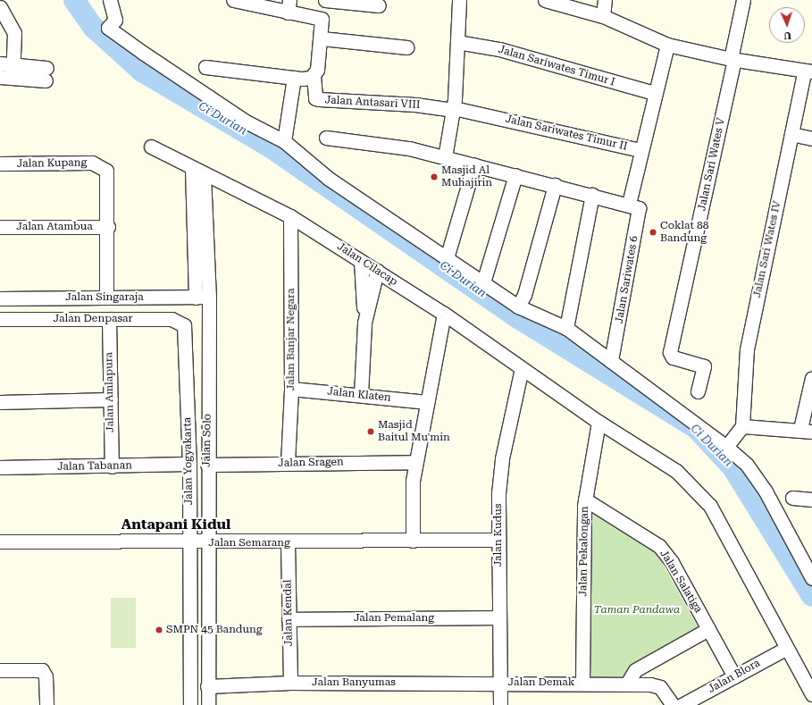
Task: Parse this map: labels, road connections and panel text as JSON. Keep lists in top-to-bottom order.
{
  "streets": {
    "street": [
      "Jalan Sariwates Timur I",
      "Jalan Antasari VIII",
      "Jalan Sariwates Timur II",
      "Jalan Kupang",
      "Jalan Sari Wates V",
      "Jalan Atambua",
      "Jalan Sari Wates IV",
      "Jalan Cilacap",
      "Jalan Sariwates 6",
      "Jalan Singaraja",
      "Jalan Denpasar",
      "Jalan Banjar Negara",
      "Jalan Amlapura",
      "Jalan Klaten",
      "Jalan Solo",
      "Jalan Yogyakarta",
      "Jalan Sragen",
      "Jalan Tabanan",
      "Jalan Kudus",
      "Jalan Semarang",
      "Jalan Pekalongan",
      "Jalan Salatiga",
      "Jalan Kendal",
      "Jalan Pemalang",
      "Jalan Blora",
      "Jalan Banyumas",
      "Jalan Demak"
    ]
  },
  "crossings": [
    ["Jalan Antasari VIII", "Jalan Sariwates Timur II"],
    ["Jalan Kupang", "Jalan Atambua"],
    ["Jalan Cilacap", "Jalan Banjar Negara"],
    ["Jalan Cilacap", "Jalan Solo"],
    ["Jalan Cilacap", "Jalan Kudus"],
    ["Jalan Cilacap", "Jalan Pekalongan"],
    ["Jalan Cilacap", "Jalan Blora"],
    ["Jalan Singaraja", "Jalan Solo"],
    ["Jalan Denpasar", "Jalan Amlapura"],
    ["Jalan Denpasar", "Jalan Yogyakarta"],
    ["Jalan Banjar Negara", "Jalan Klaten"],
    ["Jalan Banjar Negara", "Jalan Sragen"],
    ["Jalan Amlapura", "Jalan Tabanan"],
    ["Jalan Solo", "Jalan Yogyakarta"],
    ["Jalan Solo", "Jalan Sragen"],
    ["Jalan Solo", "Jalan Semarang"],
    ["Jalan Solo", "Jalan Banyumas"],
    ["Jalan Yogyakarta", "Jalan Tabanan"],
    ["Jalan Yogyakarta", "Jalan Semarang"],
    ["Jalan Kudus", "Jalan Semarang"],
    ["Jalan Kudus", "Jalan Pemalang"],
    ["Jalan Kudus", "Jalan Banyumas"],
    ["Jalan Kudus", "Jalan Demak"],
    ["Jalan Semarang", "Jalan Kendal"],
    ["Jalan Pekalongan", "Jalan Salatiga"],
    ["Jalan Pekalongan", "Jalan Demak"],
    ["Jalan Salatiga", "Jalan Blora"],
    ["Jalan Kendal", "Jalan Pemalang"],
    ["Jalan Kendal", "Jalan Banyumas"],
    ["Jalan Banyumas", "Jalan Demak"]
  ],
  "districts": ["Antapani Kidul"],
  "water": ["Ci Durian"],
  "parks": ["Taman Pandawa"],
  "places": [
    "Masjid Al Muhajirin",
    "Coklat 88 Bandung",
    "Masjid Baitul Mu'min",
    "SMPN 45 Bandung"
  ],
  "north": "bottom"
}
